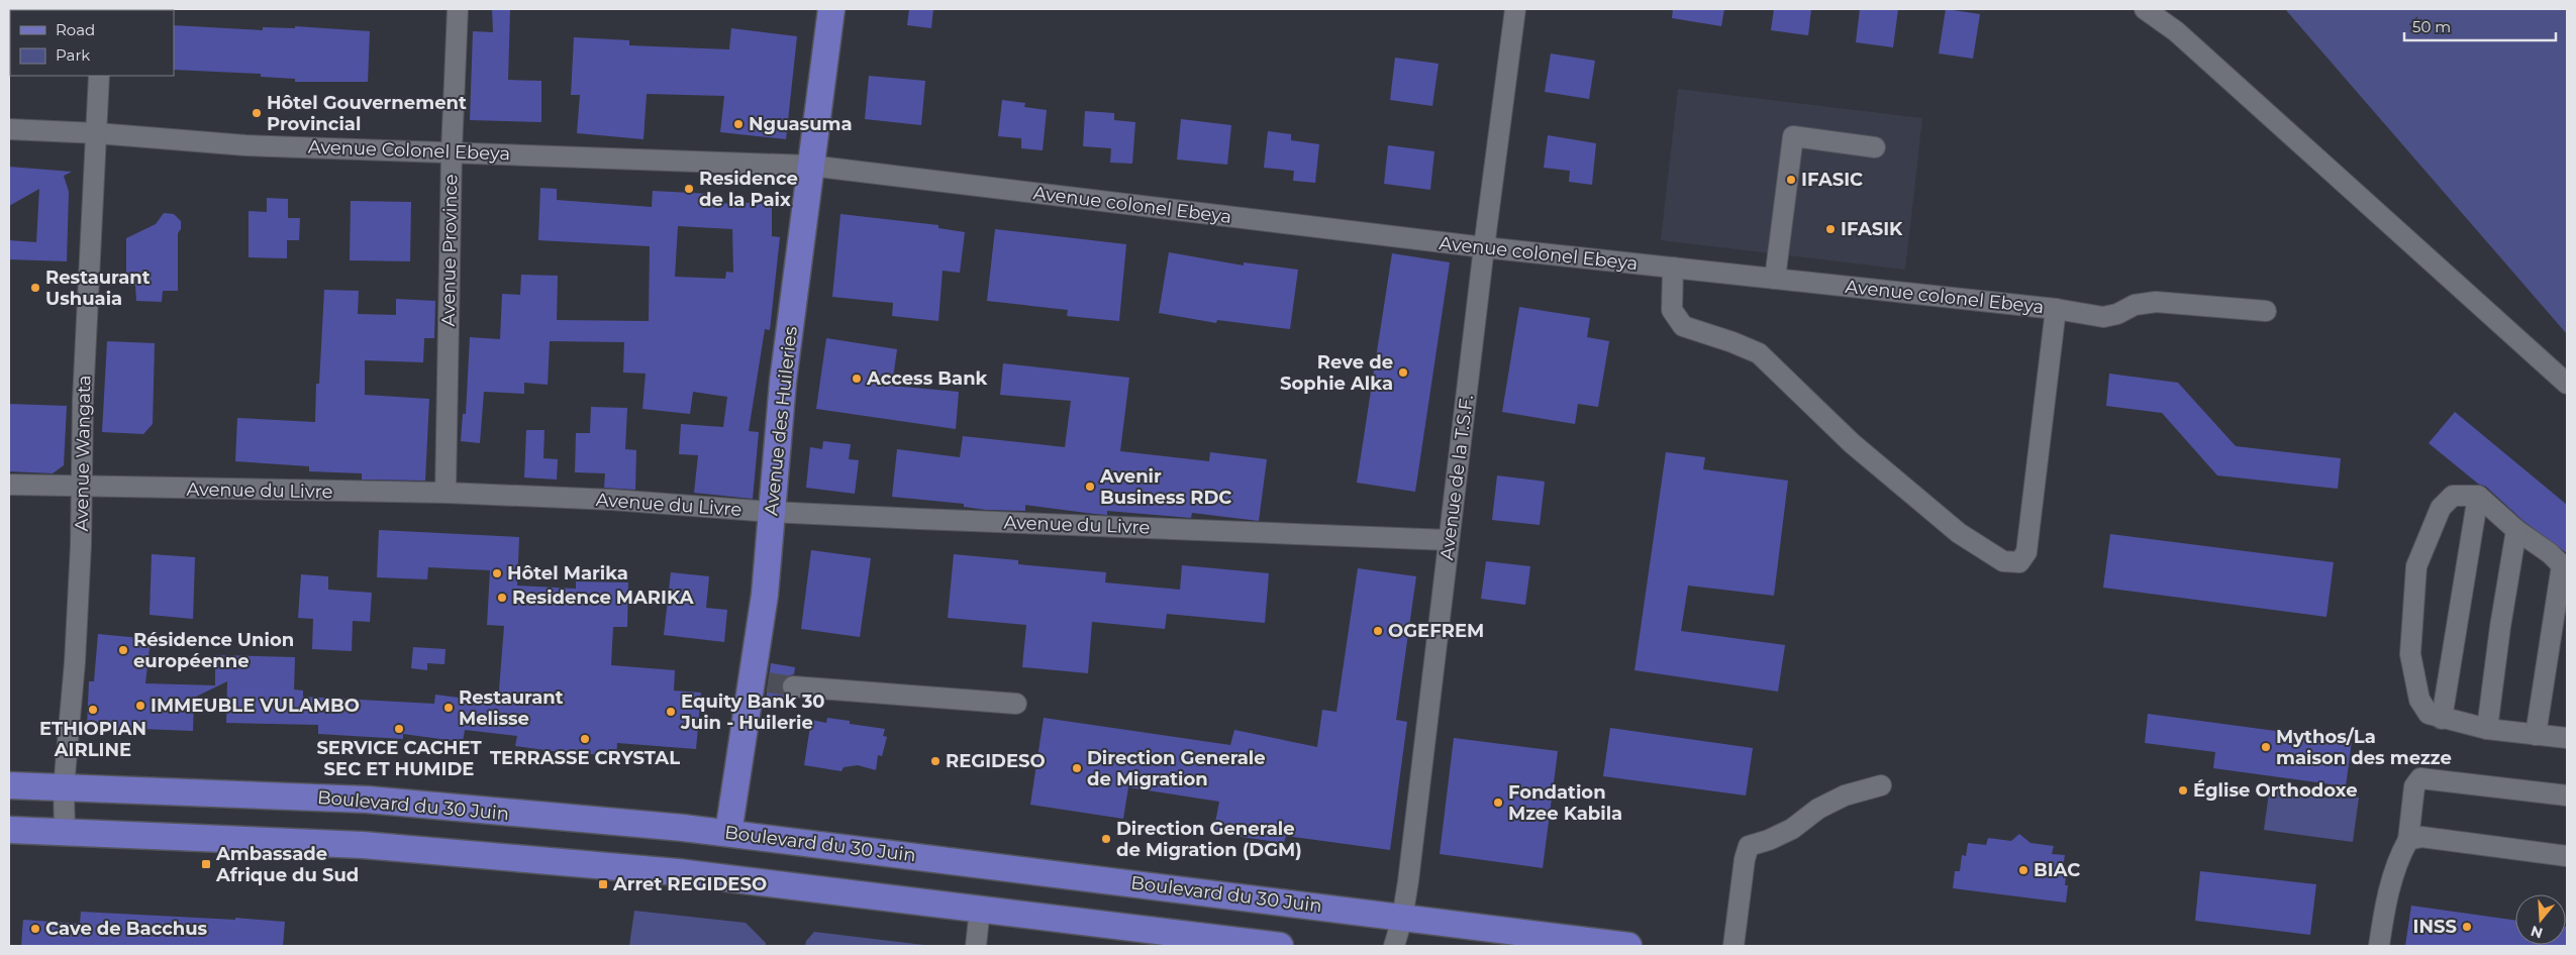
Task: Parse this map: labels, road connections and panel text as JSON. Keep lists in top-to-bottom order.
{
  "streets": {
    "main road": ["Avenue des Huileries", "Boulevard du 30 Juin"],
    "street": [
      "Avenue Colonel Ebeya",
      "Avenue colonel Ebeya",
      "Avenue Province",
      "Avenue Wangata",
      "Avenue de la T.S.F.",
      "Avenue du Livre"
    ]
  },
  "crossings": [
    ["Avenue Colonel Ebeya", "Avenue colonel Ebeya"],
    ["Avenue Colonel Ebeya", "Avenue Province"],
    ["Avenue Colonel Ebeya", "Avenue des Huileries"],
    ["Avenue Colonel Ebeya", "Avenue Wangata"],
    ["Avenue colonel Ebeya", "Avenue des Huileries"],
    ["Avenue colonel Ebeya", "Avenue de la T.S.F."],
    ["Avenue Province", "Avenue du Livre"],
    ["Avenue des Huileries", "Avenue du Livre"],
    ["Avenue des Huileries", "Boulevard du 30 Juin"],
    ["Avenue Wangata", "Avenue du Livre"],
    ["Avenue Wangata", "Boulevard du 30 Juin"],
    ["Avenue de la T.S.F.", "Avenue du Livre"],
    ["Avenue de la T.S.F.", "Boulevard du 30 Juin"]
  ],
  "places": {
    "other": [
      "Hôtel Gouvernement Provincial",
      "Nguasuma",
      "IFASIC",
      "Residence de la Paix",
      "IFASIK",
      "Restaurant Ushuaia",
      "Reve de Sophie Alka",
      "Access Bank",
      "Avenir Business RDC",
      "Hôtel Marika",
      "Residence MARIKA",
      "OGEFREM",
      "Résidence Union européenne",
      "IMMEUBLE VULAMBO",
      "Restaurant Melisse",
      "ETHIOPIAN AIRLINE",
      "Equity Bank 30 Juin - Huilerie",
      "SERVICE CACHET SEC ET HUMIDE",
      "TERRASSE CRYSTAL",
      "Mythos/La maison des mezze",
      "REGIDESO",
      "Direction Generale de Migration",
      "Église Orthodoxe",
      "Fondation Mzee Kabila",
      "Direction Generale de Migration (DGM)",
      "BIAC",
      "INSS",
      "Cave de Bacchus"
    ],
    "transit": ["Ambassade Afrique du Sud", "Arret REGIDESO"]
  },
  "legend": ["Road", "Park"],
  "scale_bar": "50 m",
  "north": "bottom"
}
